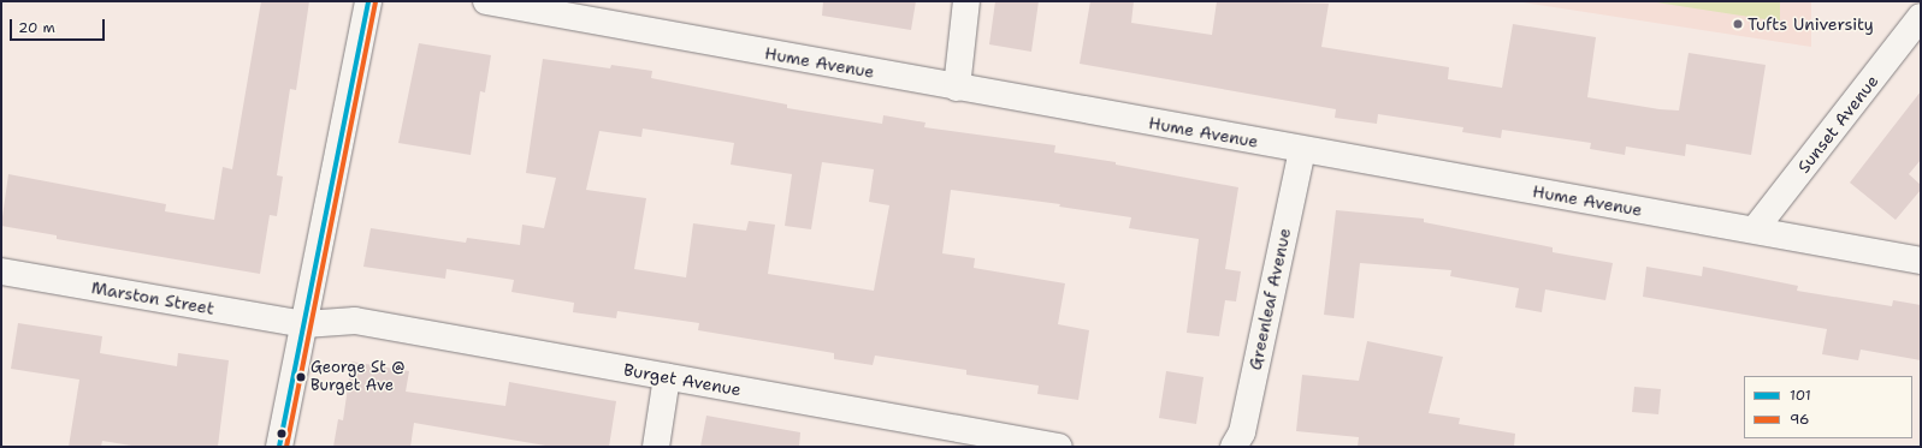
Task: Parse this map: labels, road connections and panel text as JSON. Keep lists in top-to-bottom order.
{
  "streets": {
    "street": [
      "Hume Avenue",
      "Sunset Avenue",
      "Marston Street",
      "Greenleaf Avenue",
      "Burget Avenue"
    ]
  },
  "crossings": [
    ["Hume Avenue", "Sunset Avenue"],
    ["Hume Avenue", "Greenleaf Avenue"],
    ["Marston Street", "Burget Avenue"]
  ],
  "places": ["Tufts University", "George St @ Burget Ave"],
  "lines": ["transit line 101", "transit line 96"],
  "legend": ["101", "96"],
  "scale_bar": "20 m"
}
